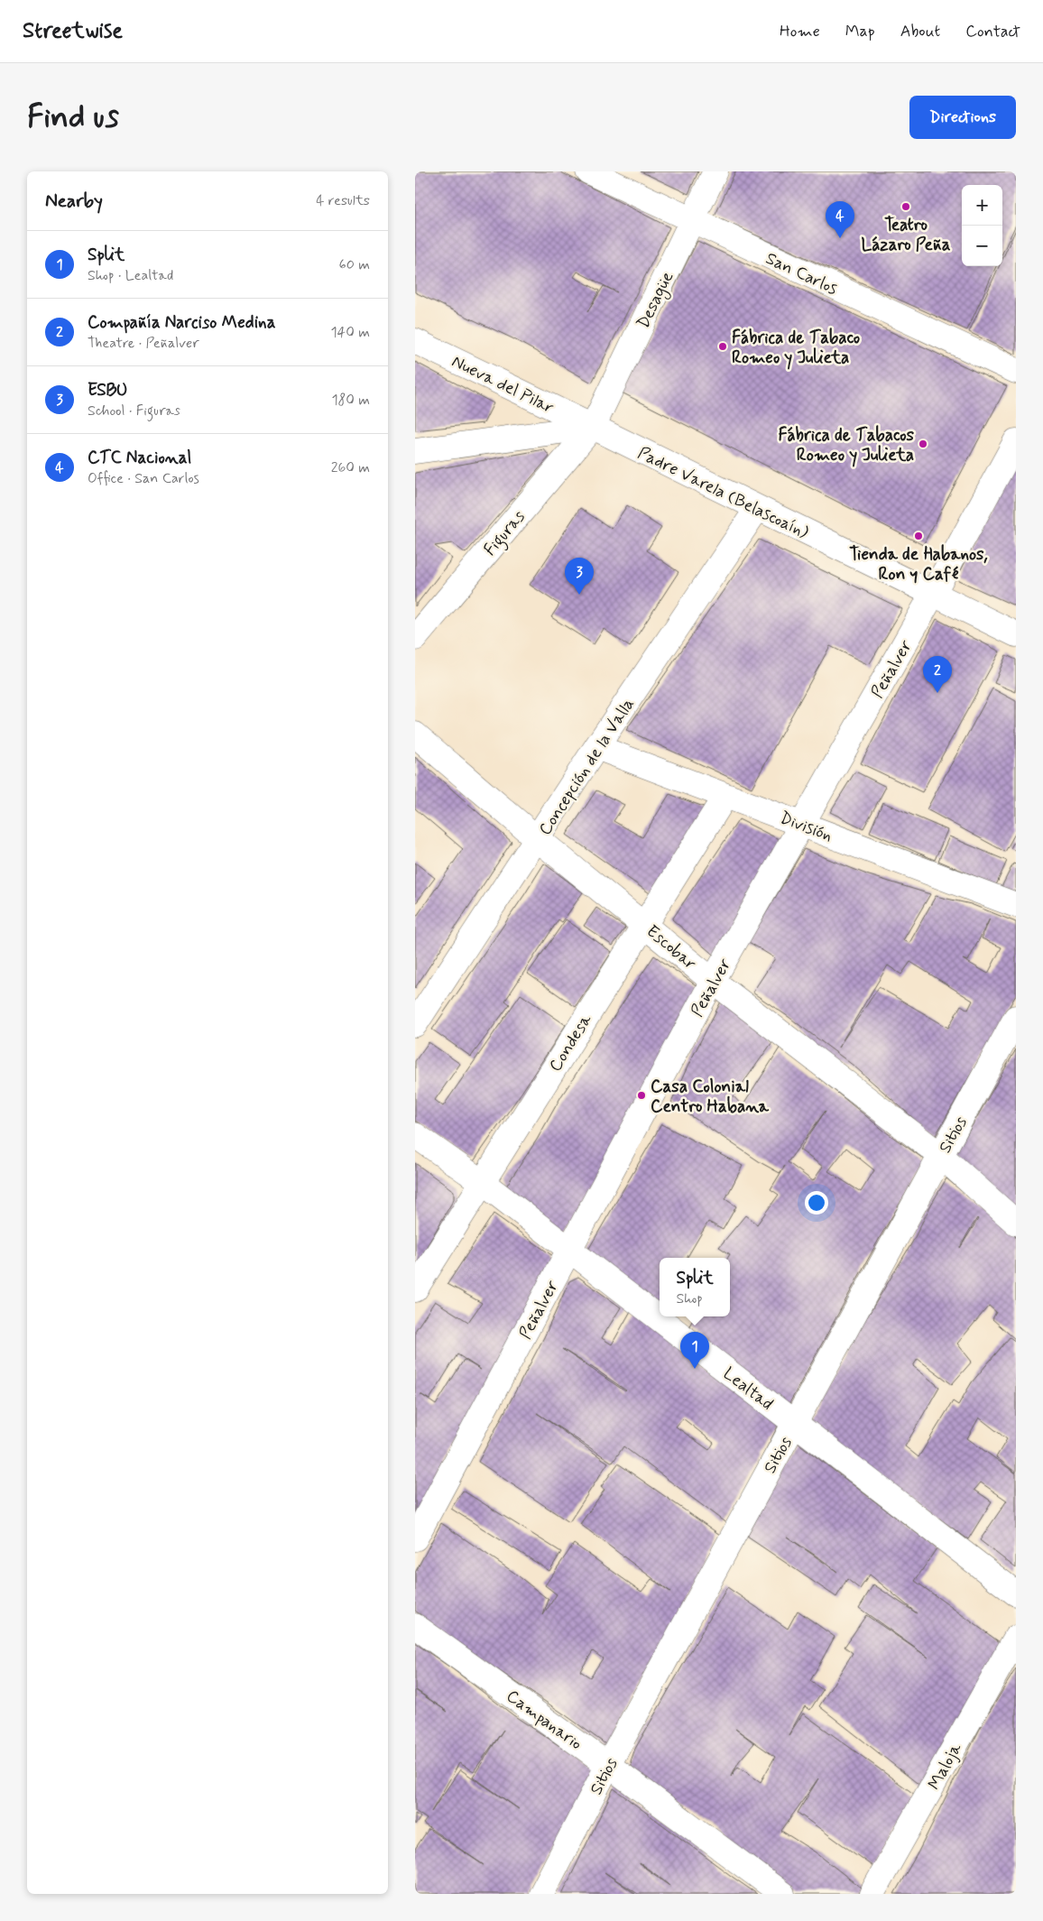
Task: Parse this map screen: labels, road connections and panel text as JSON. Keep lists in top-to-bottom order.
{
  "streets": {
    "street": [
      "San Carlos",
      "Desagüe",
      "Nueva del Pilar",
      "Padre Varela (Belascoaín)",
      "Figuras",
      "Peñalver",
      "Concepción de la Valla",
      "División",
      "Escobar",
      "Condesa",
      "Sitios",
      "Lealtad",
      "Campanario",
      "Maloja"
    ]
  },
  "crossings": [
    ["San Carlos", "Desagüe"],
    ["Desagüe", "Nueva del Pilar"],
    ["Desagüe", "Padre Varela (Belascoaín)"],
    ["Desagüe", "Figuras"],
    ["Nueva del Pilar", "Padre Varela (Belascoaín)"],
    ["Nueva del Pilar", "Figuras"],
    ["Padre Varela (Belascoaín)", "Figuras"],
    ["Padre Varela (Belascoaín)", "Peñalver"],
    ["Padre Varela (Belascoaín)", "Concepción de la Valla"],
    ["Peñalver", "División"],
    ["Peñalver", "Escobar"],
    ["Peñalver", "Lealtad"],
    ["Concepción de la Valla", "División"],
    ["Concepción de la Valla", "Escobar"],
    ["División", "Condesa"],
    ["Escobar", "Condesa"],
    ["Escobar", "Sitios"],
    ["Condesa", "Lealtad"],
    ["Sitios", "Lealtad"],
    ["Sitios", "Campanario"]
  ],
  "places": [
    "Teatro Lázaro Peña",
    "Fábrica de Tabaco Romeo y Julieta",
    "Fábrica de Tabacos Romeo y Julieta",
    "Tienda de Habanos, Ron y Café",
    "Casa Colonial Centro Habana"
  ],
  "page": {
    "header": "Streetwise",
    "nav": [
      "Home",
      "Map",
      "About",
      "Contact"
    ],
    "buttons": "Directions",
    "title": "Find us",
    "heading": ["Nearby", "4 results"],
    "map_buttons": ["+", "−"],
    "pins": [
      "4",
      "3",
      "2",
      "1"
    ],
    "list": [
      {
        "mark": "1",
        "name": "Split",
        "note": "Shop · Lealtad",
        "value": "60 m"
      },
      {
        "mark": "2",
        "name": "Compañía Narciso Medina",
        "note": "Theatre · Peñalver",
        "value": "140 m"
      },
      {
        "mark": "3",
        "name": "ESBU",
        "note": "School · Figuras",
        "value": "180 m"
      },
      {
        "mark": "4",
        "name": "CTC Nacional",
        "note": "Office · San Carlos",
        "value": "260 m"
      }
    ],
    "popup": ["Split", "Shop"]
  }
}
